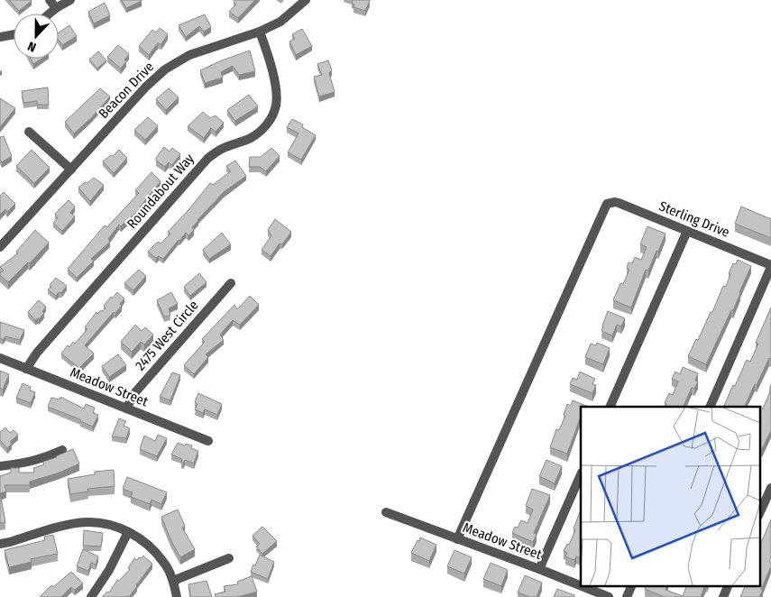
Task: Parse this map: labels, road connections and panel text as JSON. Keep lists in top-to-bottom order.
{
  "streets": {
    "street": [
      "Beacon Drive",
      "Roundabout Way",
      "Sterling Drive",
      "2475 West Circle",
      "Meadow Street"
    ]
  },
  "crossings": [
    ["Beacon Drive", "Roundabout Way"],
    ["Roundabout Way", "Meadow Street"],
    ["Sterling Drive", "Meadow Street"],
    ["2475 West Circle", "Meadow Street"]
  ],
  "north": "bottom"
}
